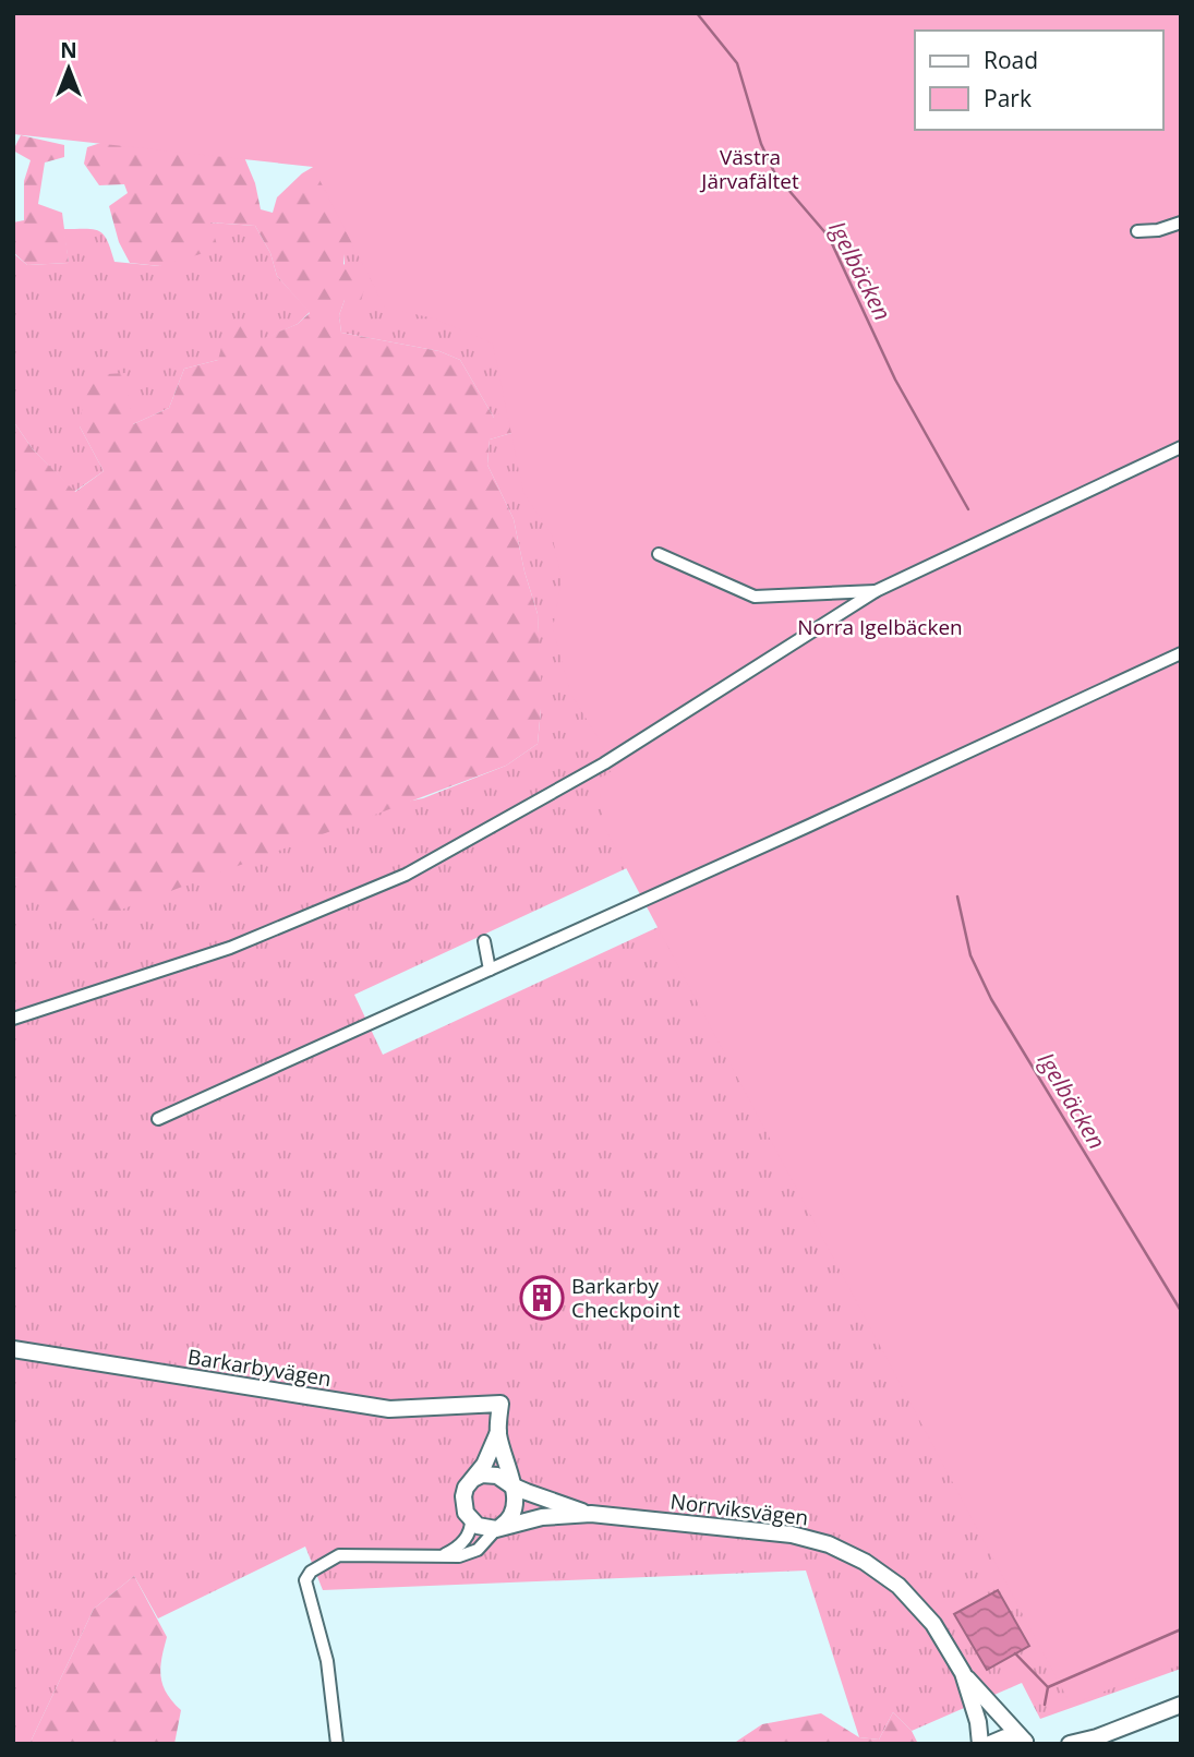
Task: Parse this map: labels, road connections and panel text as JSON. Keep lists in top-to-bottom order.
{
  "streets": {
    "street": ["Barkarbyvägen", "Norrviksvägen"]
  },
  "crossings": [
    ["Barkarbyvägen", "Norrviksvägen"]
  ],
  "water": ["Igelbäcken"],
  "parks": ["Västra Järvafältet", "Norra Igelbäcken"],
  "places": {
    "building": ["Barkarby Checkpoint"]
  },
  "legend": ["Road", "Park"],
  "north": "top"
}
